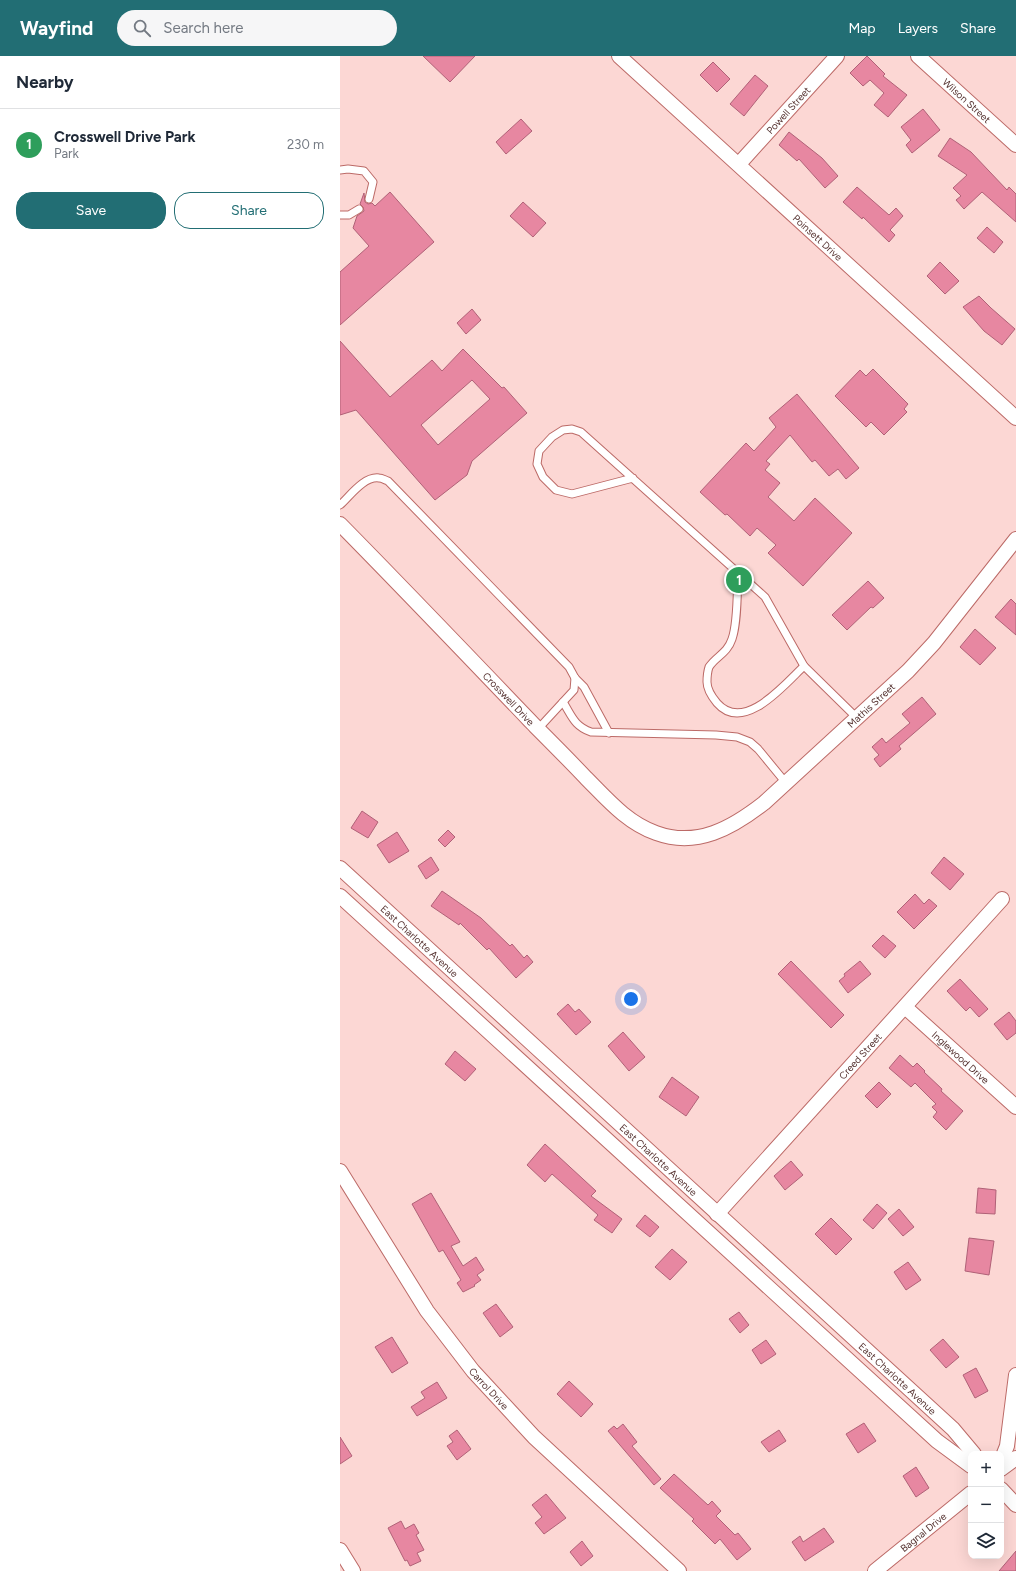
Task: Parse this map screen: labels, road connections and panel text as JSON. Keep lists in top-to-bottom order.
{
  "streets": {
    "street": [
      "Wilson Street",
      "Powell Street",
      "Poinsett Drive",
      "Crosswell Drive",
      "Mathis Street",
      "East Charlotte Avenue",
      "Creed Street",
      "Inglewood Drive",
      "Carrol Drive",
      "Bagnal Drive"
    ]
  },
  "crossings": [
    ["Powell Street", "Poinsett Drive"],
    ["Crosswell Drive", "Mathis Street"],
    ["East Charlotte Avenue", "Creed Street"],
    ["Creed Street", "Inglewood Drive"]
  ],
  "page": {
    "header": "Wayfind",
    "search": "Search here",
    "nav": ["Map", "Layers", "Share"],
    "heading": "Nearby",
    "list": [
      {
        "mark": "1",
        "name": "Crosswell Drive Park",
        "note": "Park",
        "value": "230 m"
      }
    ],
    "buttons": ["Save", "Share"],
    "pins": "1",
    "map_buttons": ["+", "−"]
  }
}
